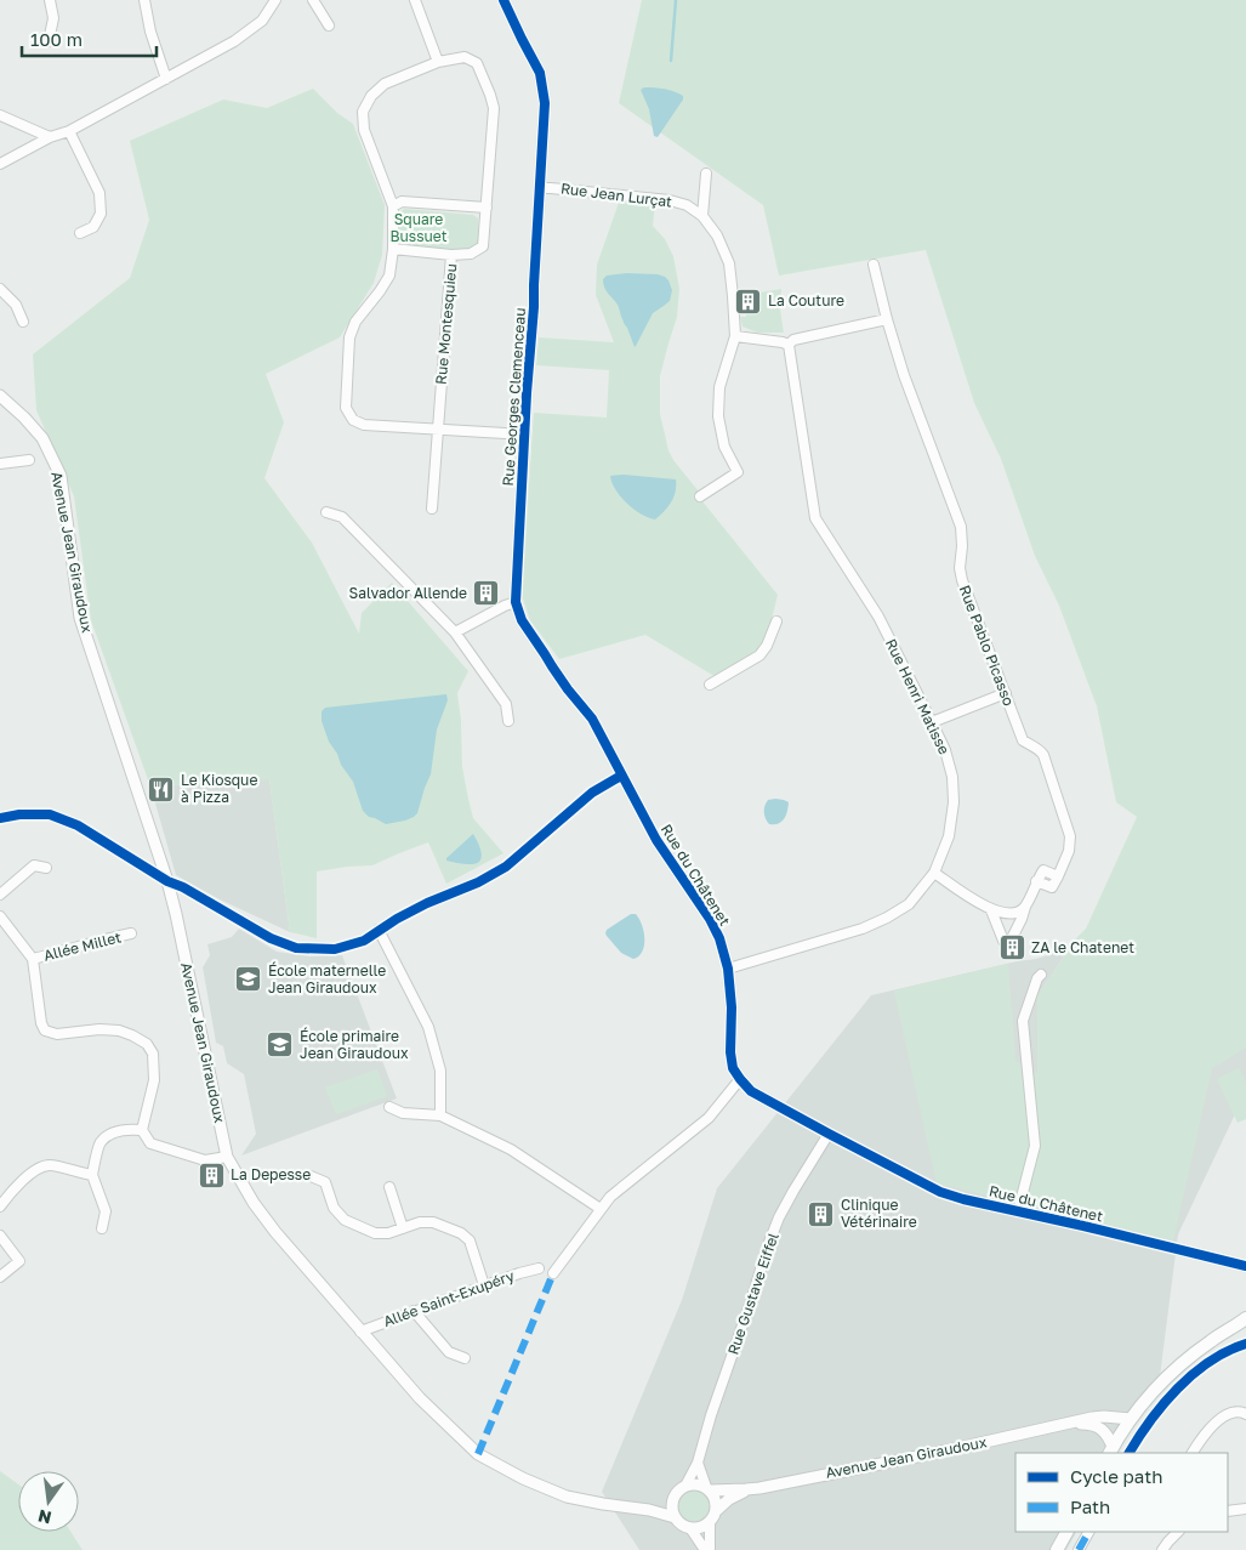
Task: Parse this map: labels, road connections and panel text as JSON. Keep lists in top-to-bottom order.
{
  "streets": {
    "street": [
      "Rue Jean Lurçat",
      "Rue Montesquieu",
      "Rue Georges Clemenceau",
      "Avenue Jean Giraudoux",
      "Rue Pablo Picasso",
      "Rue Henri Matisse",
      "Rue du Châtenet",
      "Allée Millet",
      "Rue Gustave Eiffel",
      "Allée Saint-Exupéry"
    ]
  },
  "crossings": [
    ["Rue Jean Lurçat", "Rue Georges Clemenceau"],
    ["Rue Georges Clemenceau", "Rue du Châtenet"],
    ["Avenue Jean Giraudoux", "Rue Gustave Eiffel"],
    ["Avenue Jean Giraudoux", "Allée Saint-Exupéry"],
    ["Rue Henri Matisse", "Rue du Châtenet"],
    ["Rue du Châtenet", "Rue Gustave Eiffel"]
  ],
  "parks": ["Square Bussuet"],
  "places": {
    "building": [
      "La Couture",
      "Salvador Allende",
      "ZA le Chatenet",
      "La Depesse",
      "Clinique Vétérinaire"
    ],
    "restaurant": ["Le Kiosque à Pizza"],
    "school or university": ["École maternelle Jean Giraudoux", "École primaire Jean Giraudoux"]
  },
  "legend": ["Cycle path", "Path"],
  "scale_bar": "100 m",
  "north": "bottom"
}
